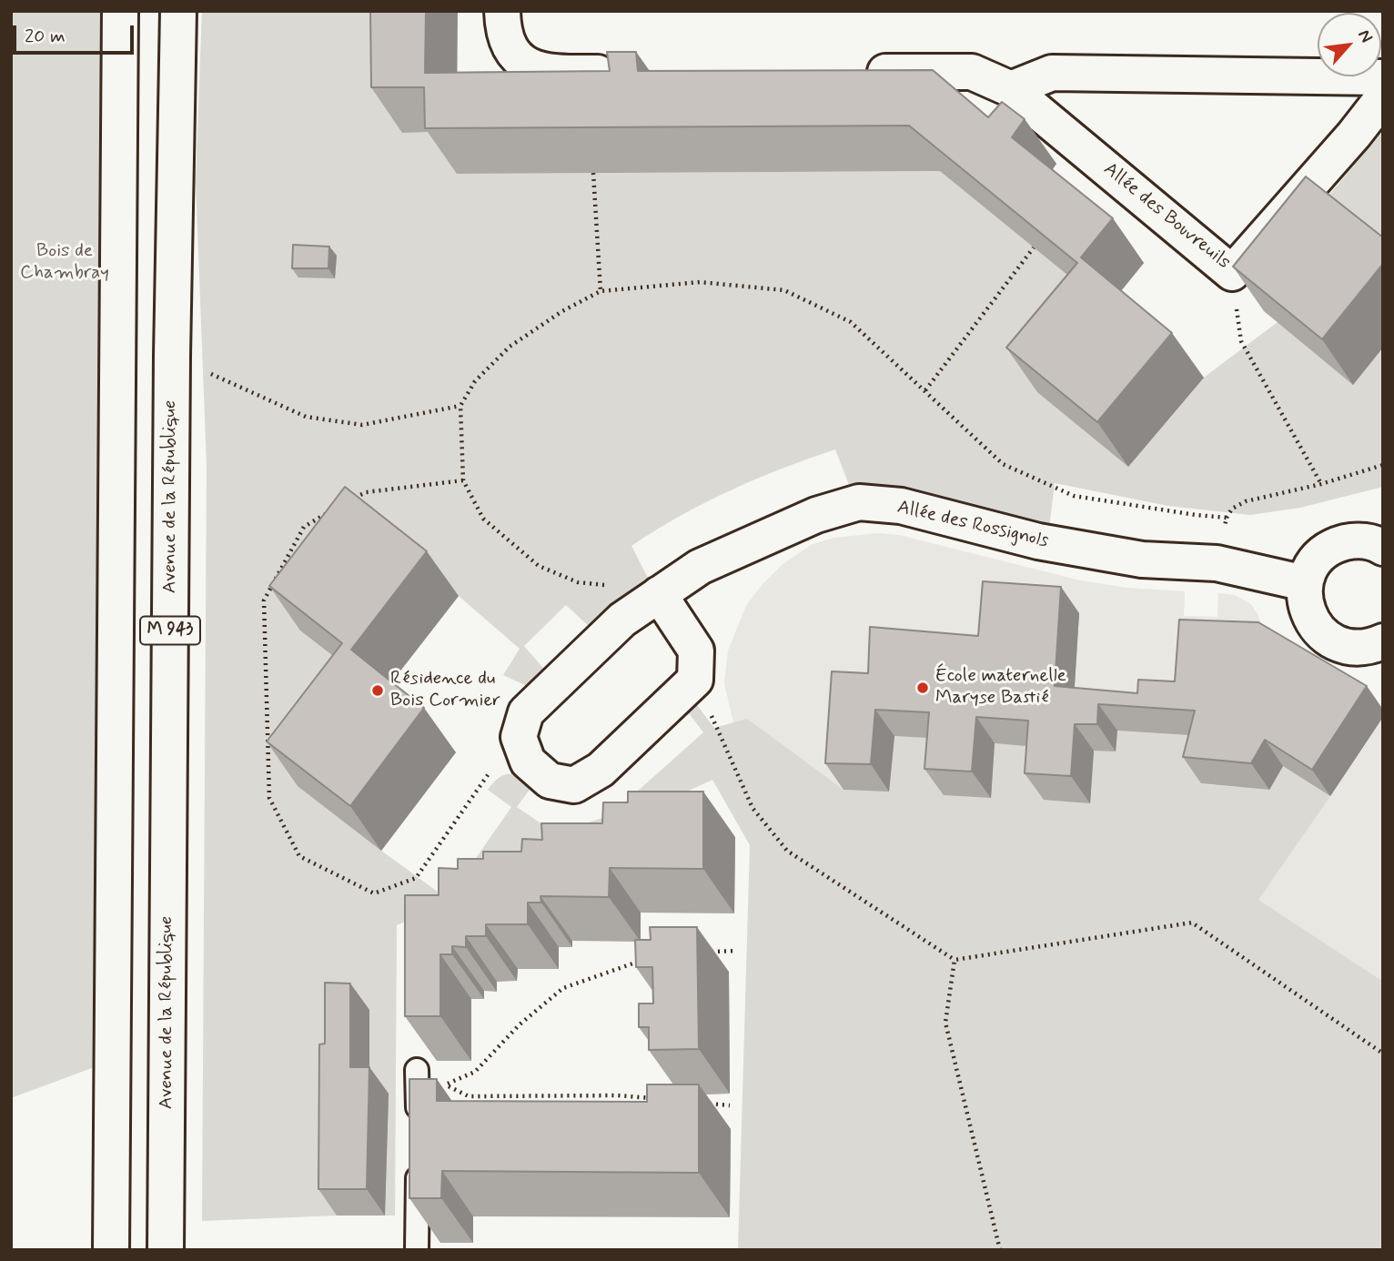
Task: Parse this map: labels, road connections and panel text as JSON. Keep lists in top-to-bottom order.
{
  "streets": {
    "street": [
      "Allée des Bouvreuils",
      "Avenue de la République",
      "Allée des Rossignols",
      "M 943"
    ]
  },
  "parks": ["Bois de Chambray"],
  "places": ["École maternelle Maryse Bastié", "Résidence du Bois Cormier"],
  "scale_bar": "20 m",
  "north": "top right"
}
